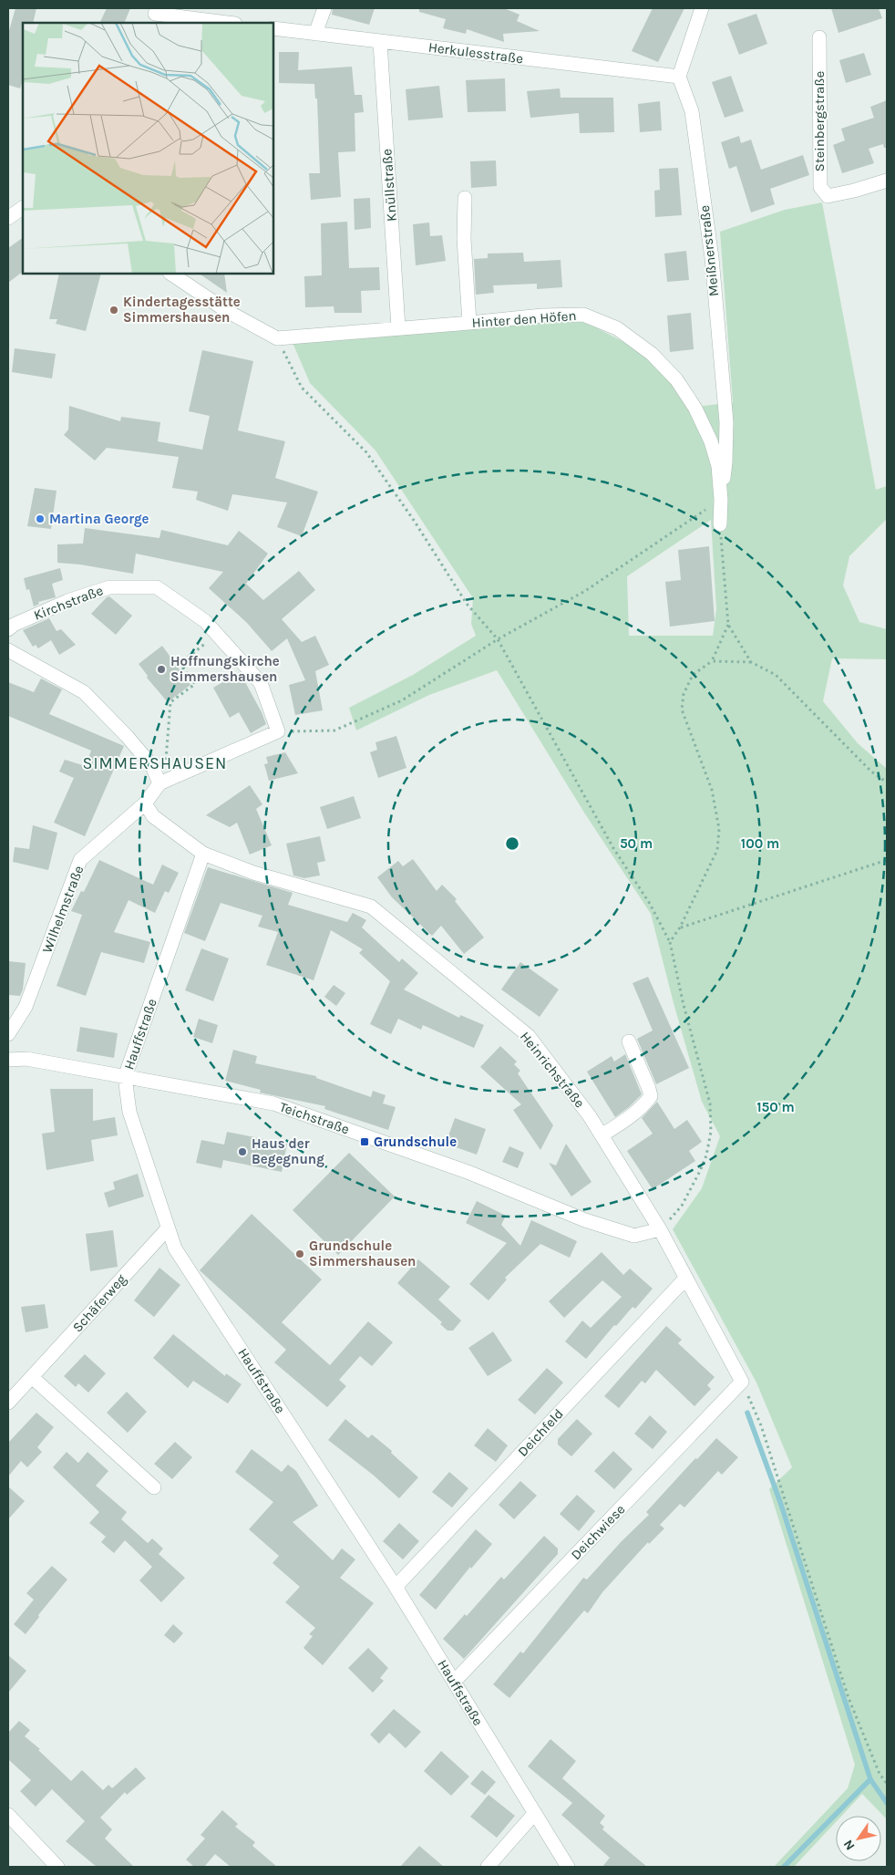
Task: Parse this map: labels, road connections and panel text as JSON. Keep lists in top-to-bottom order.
{
  "streets": {
    "street": [
      "Herkulesstraße",
      "Steinbergstraße",
      "Knüllstraße",
      "Meißnerstraße",
      "Hinter den Höfen",
      "Kirchstraße",
      "Wilhelmstraße",
      "Hauffstraße",
      "Heinrichstraße",
      "Teichstraße",
      "Schäferweg",
      "Deichfeld",
      "Deichwiese"
    ]
  },
  "crossings": [
    ["Herkulesstraße", "Knüllstraße"],
    ["Herkulesstraße", "Meißnerstraße"],
    ["Knüllstraße", "Hinter den Höfen"],
    ["Meißnerstraße", "Hinter den Höfen"],
    ["Wilhelmstraße", "Heinrichstraße"],
    ["Hauffstraße", "Heinrichstraße"],
    ["Hauffstraße", "Teichstraße"],
    ["Hauffstraße", "Schäferweg"],
    ["Hauffstraße", "Deichfeld"],
    ["Hauffstraße", "Deichwiese"],
    ["Heinrichstraße", "Teichstraße"],
    ["Heinrichstraße", "Deichfeld"],
    ["Heinrichstraße", "Deichwiese"]
  ],
  "districts": ["SIMMERSHAUSEN"],
  "places": {
    "other": [
      "Kindertagesstätte Simmershausen",
      "Martina George",
      "Hoffnungskirche Simmershausen",
      "Haus der Begegnung",
      "Grundschule Simmershausen"
    ],
    "transit": ["Grundschule"]
  },
  "north": "bottom left",
  "rings": ["50 m", "100 m", "150 m"]
}
